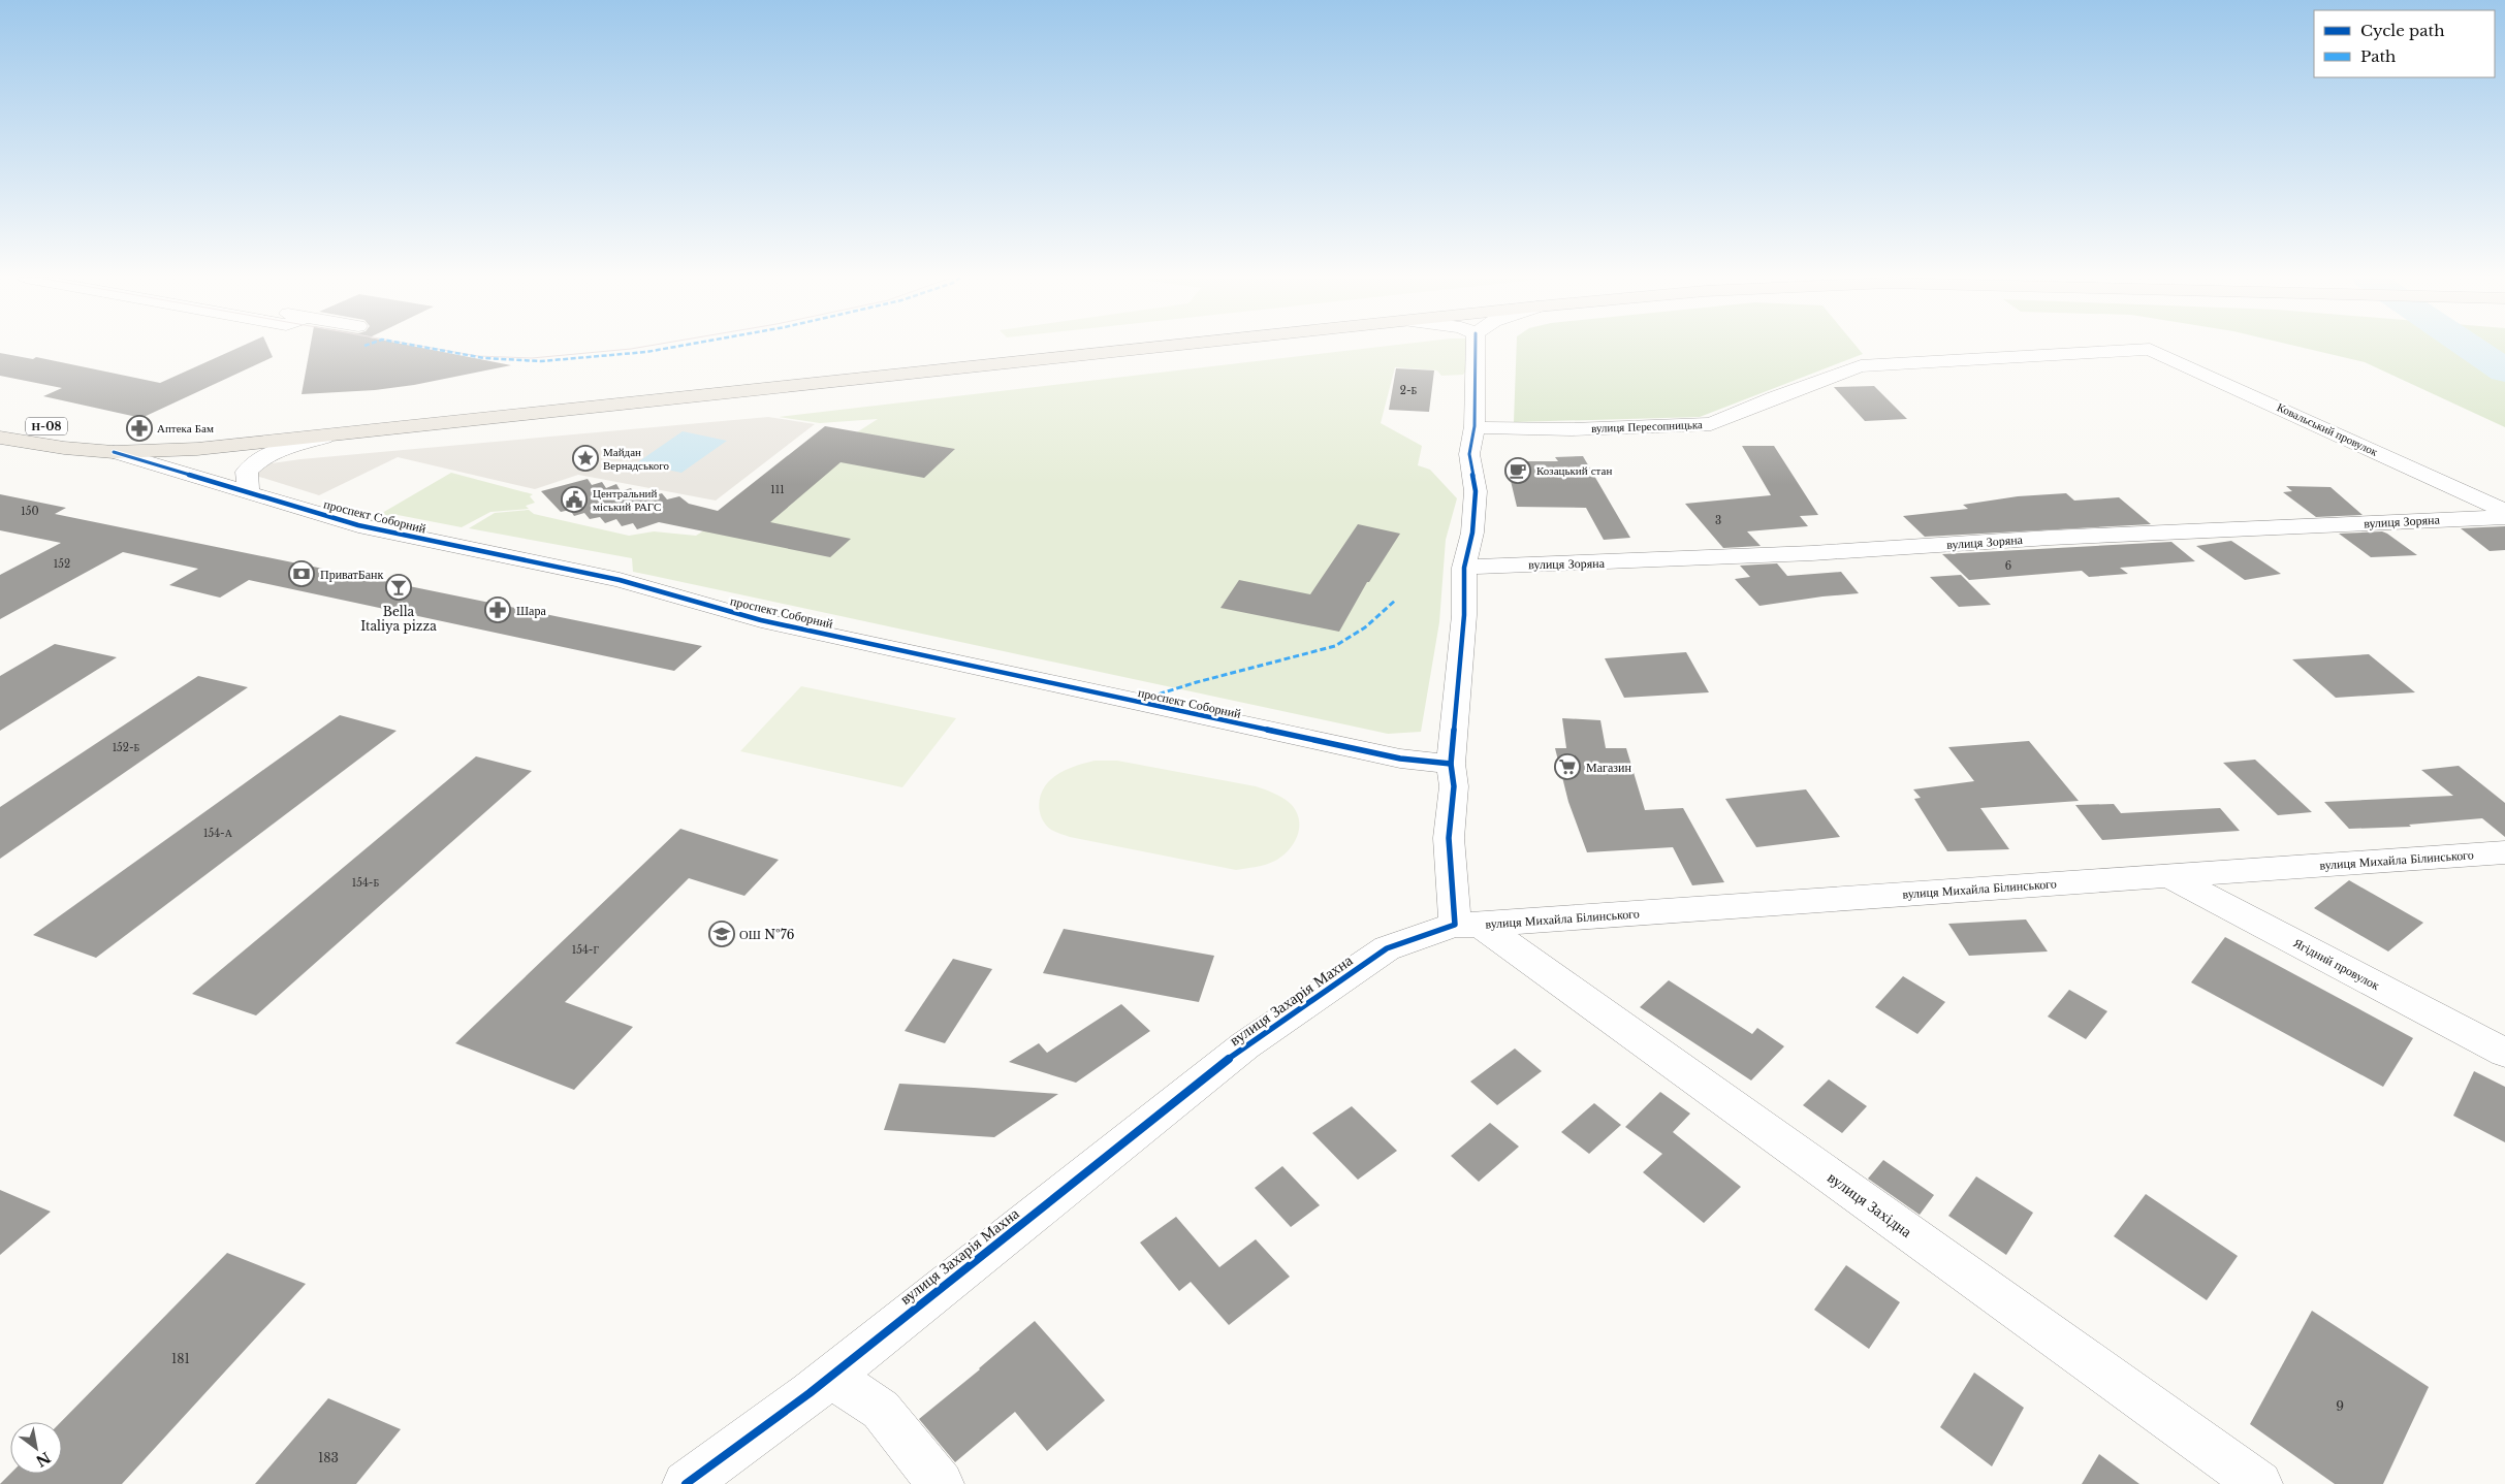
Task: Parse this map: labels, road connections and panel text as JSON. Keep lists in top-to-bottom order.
{
  "streets": {
    "main road": ["Н-08", "проспект Соборний"],
    "street": [
      "вулиця Пересопницька",
      "Ковальський провулок",
      "вулиця Зоряна",
      "вулиця Михайла Білинського",
      "Ягідний провулок",
      "вулиця Захарія Махна",
      "вулиця Західна"
    ]
  },
  "crossings": [
    ["вулиця Пересопницька", "Ковальський провулок"],
    ["вулиця Михайла Білинського", "Ягідний провулок"],
    ["вулиця Михайла Білинського", "вулиця Захарія Махна"],
    ["вулиця Михайла Білинського", "вулиця Західна"],
    ["вулиця Захарія Махна", "вулиця Західна"]
  ],
  "places": {
    "pharmacy": ["Аптека Бам", "Шара"],
    "place": ["Майдан Вернадського"],
    "cafe": ["Козацький стан"],
    "public building": ["Центральний міський РАГС"],
    "bank": ["ПриватБанк"],
    "bar": ["Bella Italiya pizza"],
    "supermarket": ["Магазин"],
    "school or university": ["ОШ №76"]
  },
  "house_numbers": [
    "2-Б",
    "111",
    "150",
    "3",
    "152",
    "6",
    "152-Б",
    "154-А",
    "154-Б",
    "154-Г",
    "181",
    "9",
    "183"
  ],
  "legend": ["Cycle path", "Path"],
  "north": "bottom right"
}
